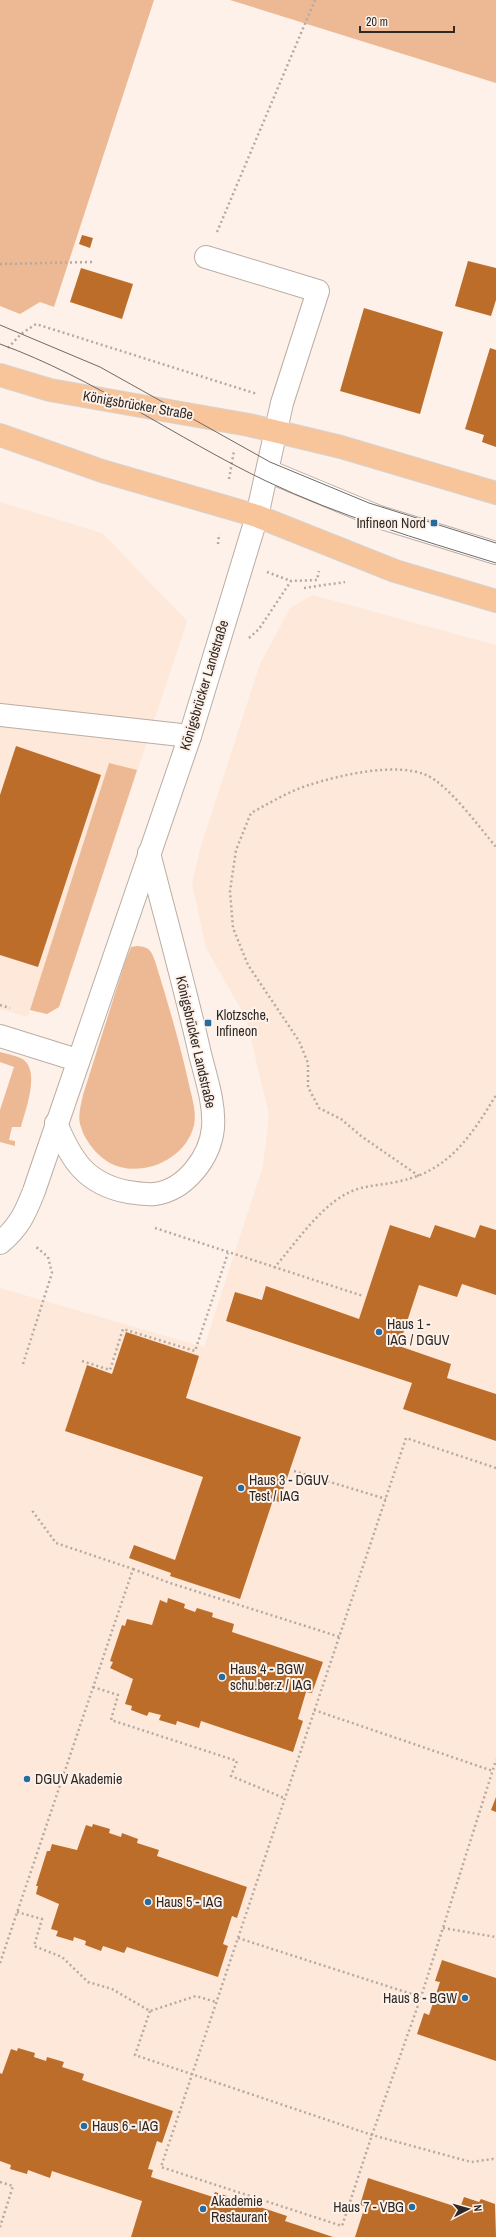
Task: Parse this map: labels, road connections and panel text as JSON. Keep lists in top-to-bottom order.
{
  "streets": {
    "main road": ["Königsbrücker Straße"],
    "street": ["Königsbrücker Landstraße"]
  },
  "crossings": [
    ["Königsbrücker Straße", "Königsbrücker Landstraße"]
  ],
  "places": {
    "transit": ["Infineon Nord", "Klotzsche, Infineon"],
    "other": [
      "Haus 1 - IAG / DGUV",
      "Haus 3 - DGUV Test / IAG",
      "Haus 4 - BGW schu.ber.z / IAG",
      "DGUV Akademie",
      "Haus 5 - IAG",
      "Haus 8 - BGW",
      "Haus 6 - IAG",
      "Haus 7 - VBG",
      "Akademie Restaurant"
    ]
  },
  "scale_bar": "20 m",
  "north": "right"
}
